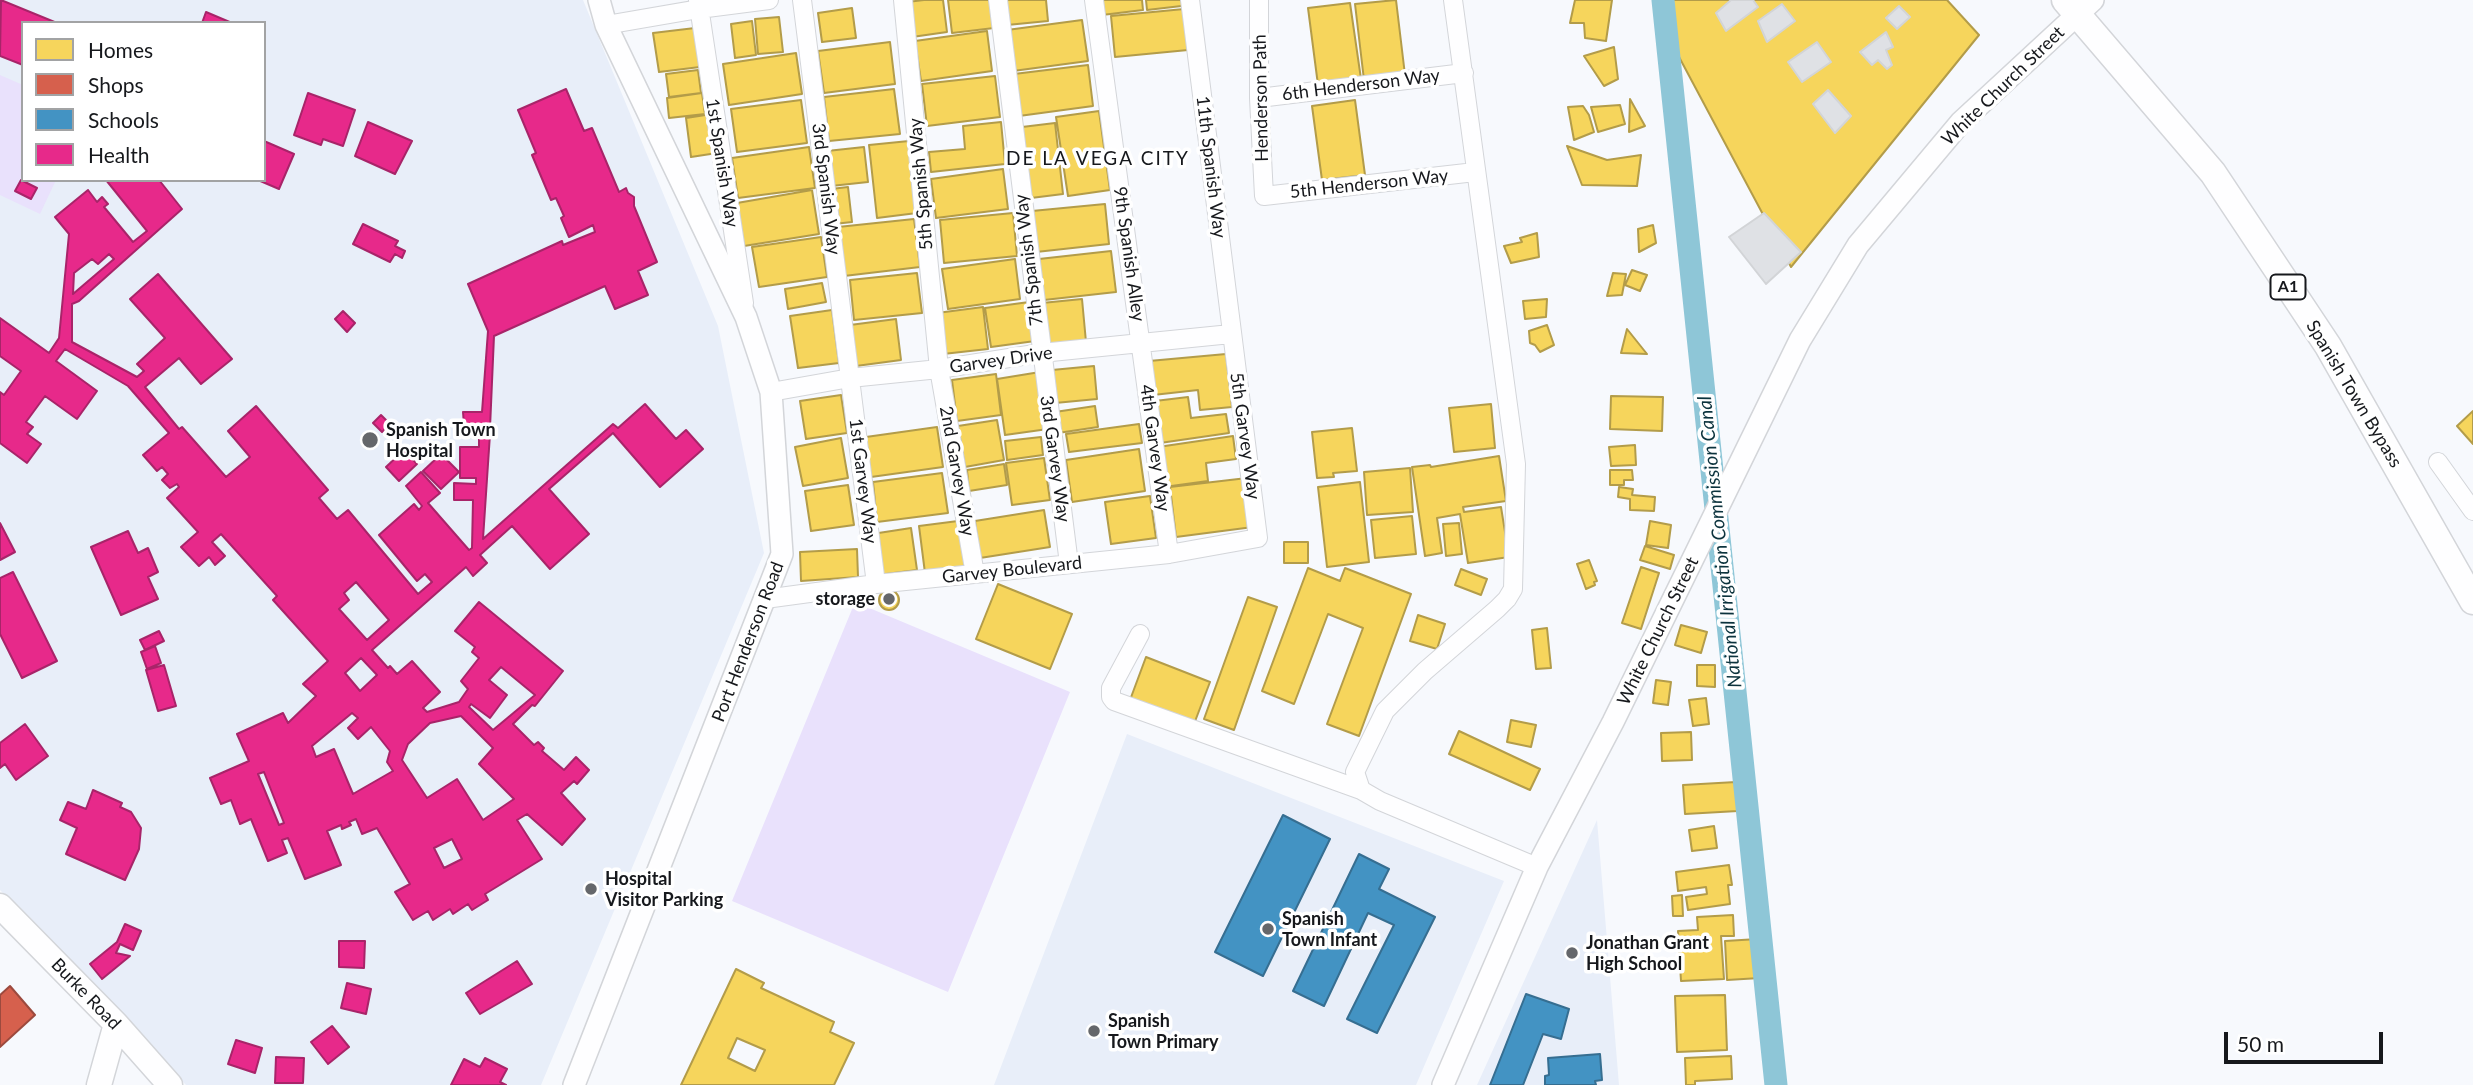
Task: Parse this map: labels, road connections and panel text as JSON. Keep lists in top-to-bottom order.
{
  "streets": {
    "main road": ["A1", "Spanish Town Bypass", "Burke Road"],
    "street": [
      "6th Henderson Way",
      "White Church Street",
      "Henderson Path",
      "1st Spanish Way",
      "11th Spanish Way",
      "5th Spanish Way",
      "5th Henderson Way",
      "3rd Spanish Way",
      "9th Spanish Alley",
      "7th Spanish Way",
      "Garvey Drive",
      "5th Garvey Way",
      "4th Garvey Way",
      "3rd Garvey Way",
      "2nd Garvey Way",
      "1st Garvey Way",
      "Garvey Boulevard",
      "Port Henderson Road"
    ]
  },
  "crossings": [
    ["6th Henderson Way", "Henderson Path"],
    ["White Church Street", "Spanish Town Bypass"],
    ["Henderson Path", "5th Henderson Way"],
    ["1st Spanish Way", "Port Henderson Road"],
    ["11th Spanish Way", "Garvey Drive"],
    ["11th Spanish Way", "5th Garvey Way"],
    ["5th Spanish Way", "Garvey Drive"],
    ["5th Spanish Way", "2nd Garvey Way"],
    ["3rd Spanish Way", "Garvey Drive"],
    ["3rd Spanish Way", "1st Garvey Way"],
    ["9th Spanish Alley", "Garvey Drive"],
    ["9th Spanish Alley", "4th Garvey Way"],
    ["7th Spanish Way", "Garvey Drive"],
    ["7th Spanish Way", "3rd Garvey Way"],
    ["Garvey Drive", "5th Garvey Way"],
    ["Garvey Drive", "4th Garvey Way"],
    ["Garvey Drive", "3rd Garvey Way"],
    ["Garvey Drive", "2nd Garvey Way"],
    ["Garvey Drive", "1st Garvey Way"],
    ["Garvey Drive", "Port Henderson Road"],
    ["5th Garvey Way", "Garvey Boulevard"],
    ["4th Garvey Way", "Garvey Boulevard"],
    ["3rd Garvey Way", "Garvey Boulevard"],
    ["2nd Garvey Way", "Garvey Boulevard"],
    ["1st Garvey Way", "Garvey Boulevard"],
    ["Garvey Boulevard", "Port Henderson Road"]
  ],
  "districts": ["DE LA VEGA CITY"],
  "water": ["National Irrigation Commission Canal"],
  "places": [
    "Spanish Town Hospital",
    "storage",
    "Hospital Visitor Parking",
    "Spanish Town Infant",
    "Jonathan Grant High School",
    "Spanish Town Primary"
  ],
  "legend": [
    "Homes",
    "Shops",
    "Schools",
    "Health"
  ],
  "scale_bar": "50 m"
}
